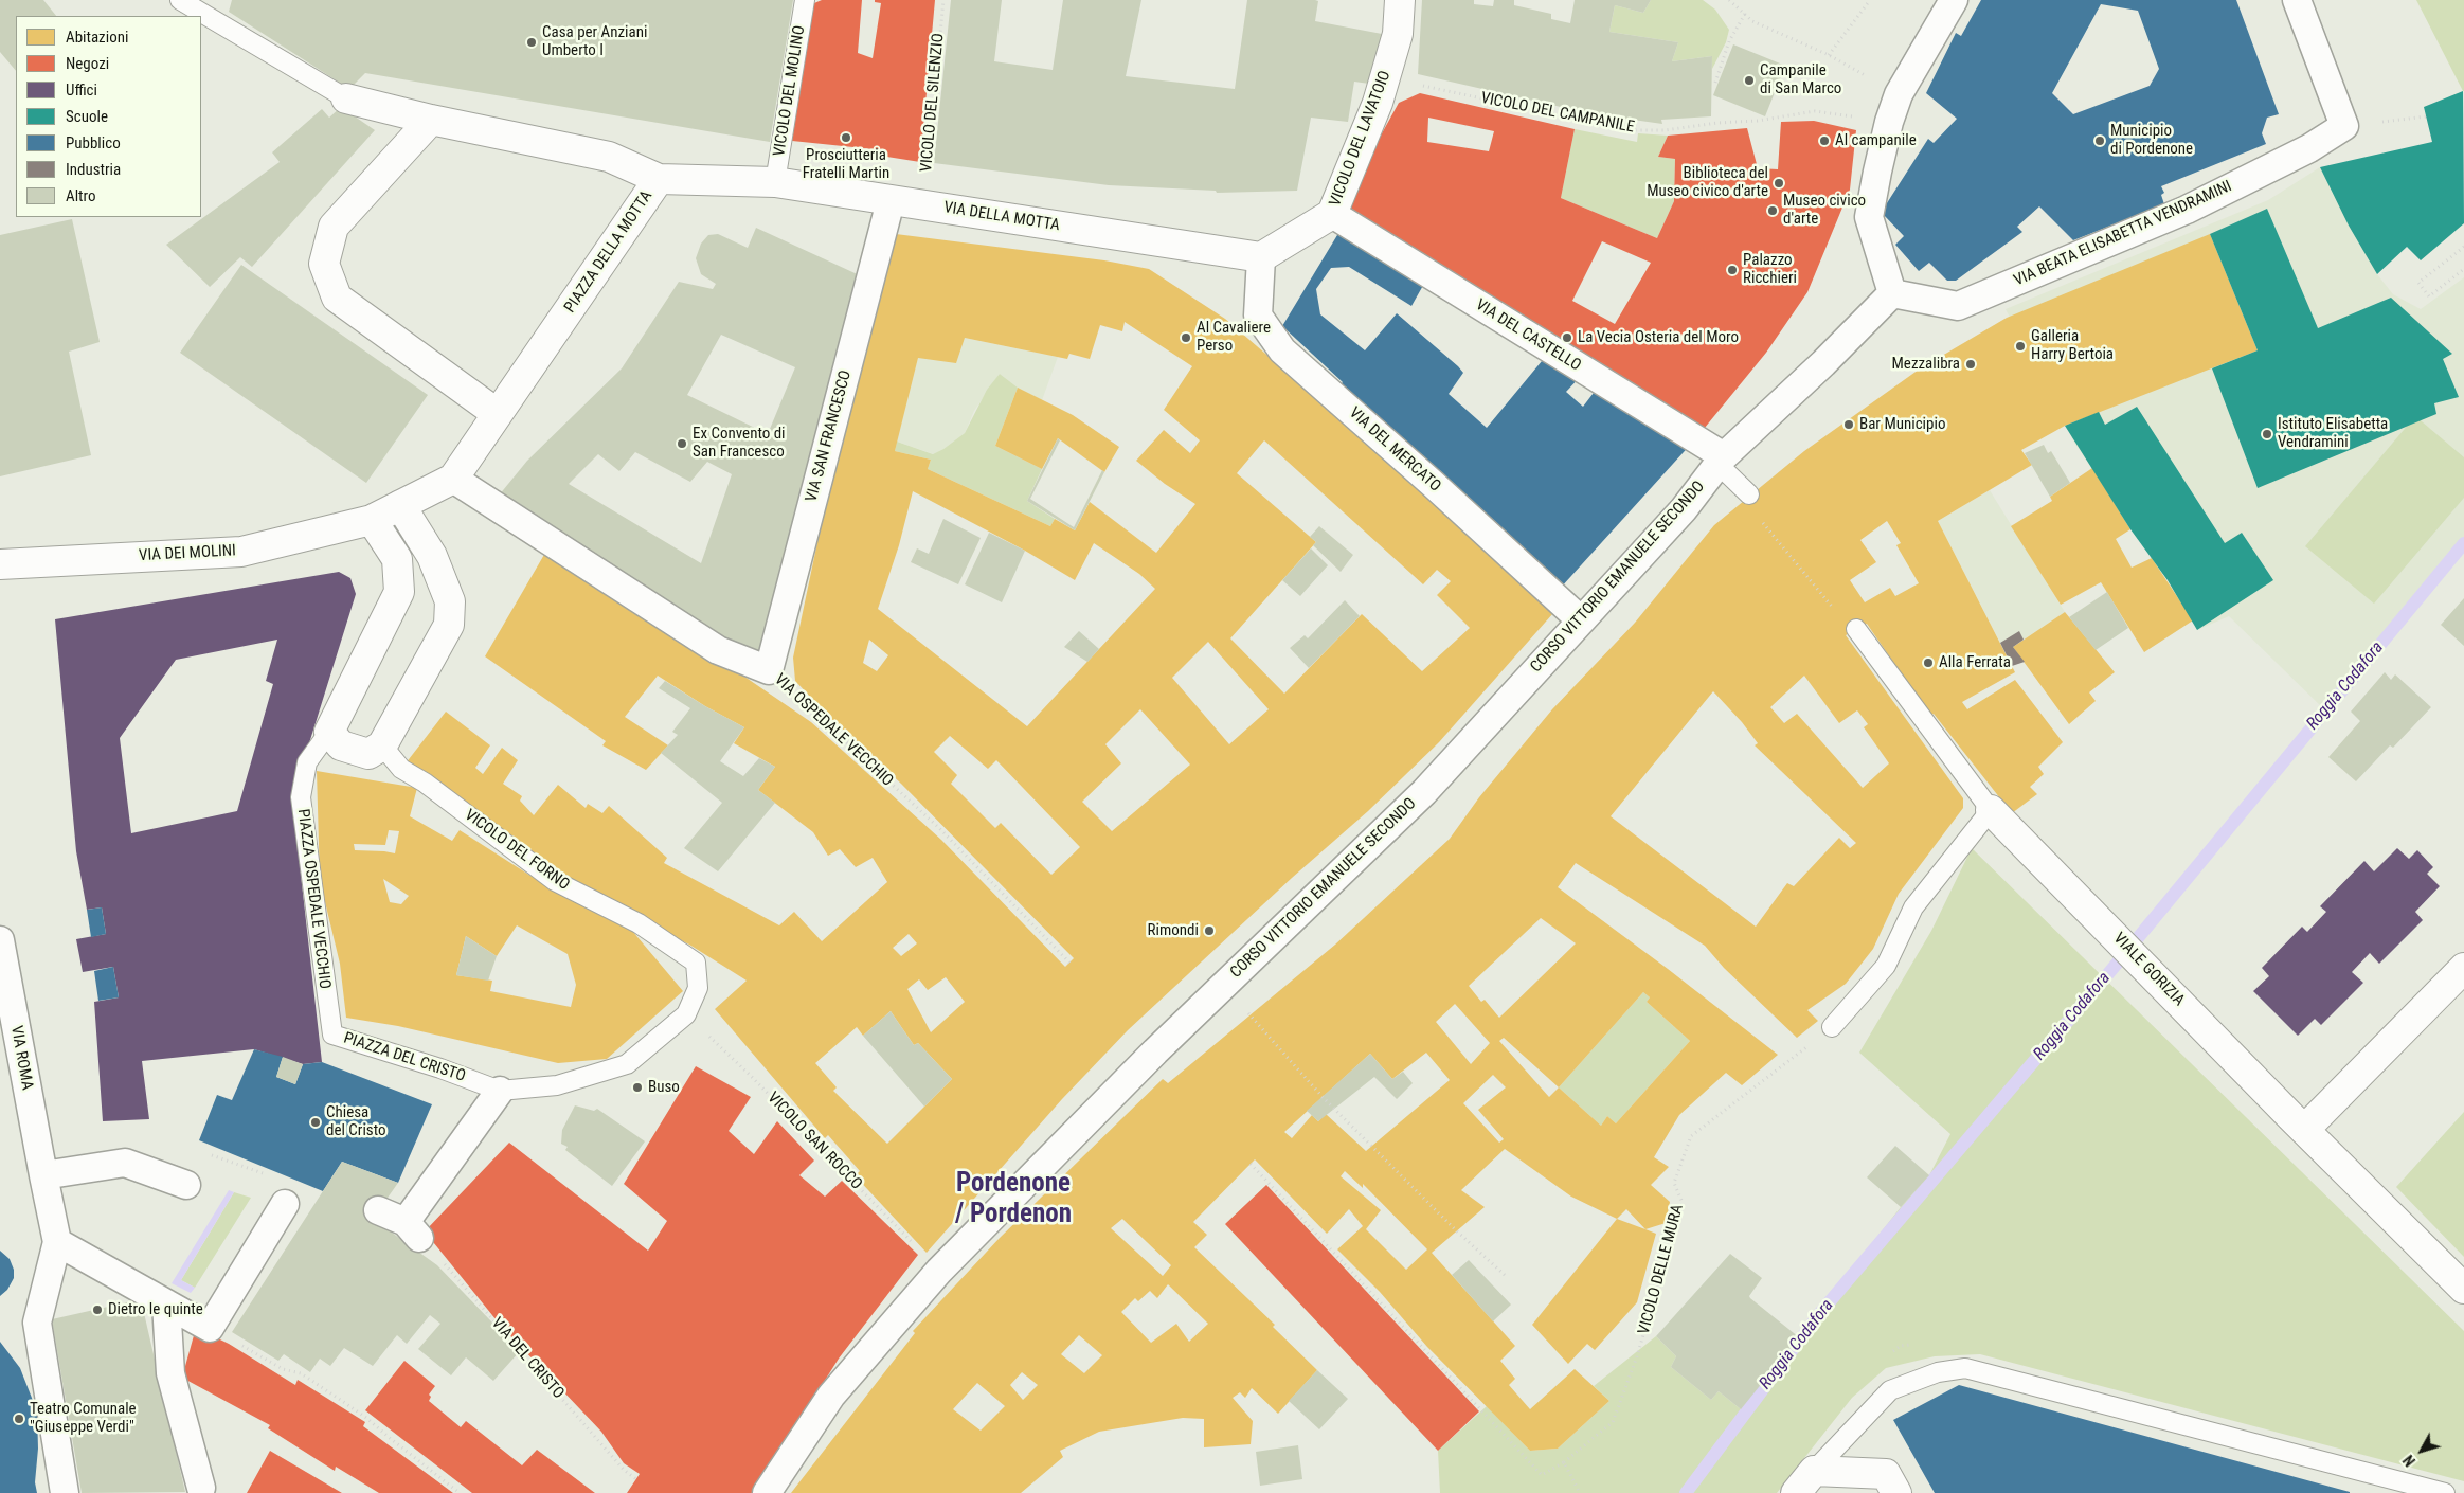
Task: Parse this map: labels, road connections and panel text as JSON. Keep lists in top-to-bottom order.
{
  "streets": {
    "street": [
      "VICOLO DEL LAVATOIO",
      "VIA DELLA MOTTA",
      "VIA BEATA ELISABETTA VENDRAMINI",
      "PIAZZA DELLA MOTTA",
      "VIA DEL CASTELLO",
      "VIA SAN FRANCESCO",
      "VIA DEL MERCATO",
      "VIA DEI MOLINI",
      "CORSO VITTORIO EMANUELE SECONDO",
      "VIA OSPEDALE VECCHIO",
      "PIAZZA OSPEDALE VECCHIO",
      "VIALE GORIZIA",
      "VIA ROMA"
    ],
    "lane": ["VICOLO DEL MOLINO", "VICOLO DEL FORNO", "PIAZZA DEL CRISTO"],
    "path": [
      "VICOLO DEL SILENZIO",
      "VICOLO DEL CAMPANILE",
      "VICOLO SAN ROCCO",
      "VICOLO DELLE MURA",
      "VIA DEL CRISTO"
    ]
  },
  "crossings": [
    ["VICOLO DEL MOLINO", "VIA DELLA MOTTA"],
    ["VICOLO DEL SILENZIO", "VIA DELLA MOTTA"],
    ["VICOLO DEL CAMPANILE", "VICOLO DEL LAVATOIO"],
    ["VICOLO DEL LAVATOIO", "VIA DEL CASTELLO"],
    ["VIA DELLA MOTTA", "PIAZZA DELLA MOTTA"],
    ["VIA DELLA MOTTA", "VIA SAN FRANCESCO"],
    ["VIA DELLA MOTTA", "VIA DEL MERCATO"],
    ["VIA BEATA ELISABETTA VENDRAMINI", "CORSO VITTORIO EMANUELE SECONDO"],
    ["PIAZZA DELLA MOTTA", "VIA DEI MOLINI"],
    ["PIAZZA DELLA MOTTA", "VIA OSPEDALE VECCHIO"],
    ["PIAZZA DELLA MOTTA", "PIAZZA OSPEDALE VECCHIO"],
    ["VIA DEL CASTELLO", "CORSO VITTORIO EMANUELE SECONDO"],
    ["VIA SAN FRANCESCO", "VIA OSPEDALE VECCHIO"],
    ["VIA DEL MERCATO", "CORSO VITTORIO EMANUELE SECONDO"],
    ["VIA DEI MOLINI", "PIAZZA OSPEDALE VECCHIO"],
    ["CORSO VITTORIO EMANUELE SECONDO", "VICOLO SAN ROCCO"],
    ["VICOLO DEL FORNO", "PIAZZA DEL CRISTO"],
    ["VICOLO DEL FORNO", "VICOLO SAN ROCCO"],
    ["PIAZZA OSPEDALE VECCHIO", "PIAZZA DEL CRISTO"],
    ["PIAZZA DEL CRISTO", "VICOLO SAN ROCCO"]
  ],
  "districts": ["Pordenone / Pordenon"],
  "water": ["Roggia Codafora"],
  "places": [
    "Casa per Anziani Umberto I",
    "Campanile di San Marco",
    "Prosciutteria Fratelli Martin",
    "Al campanile",
    "Municipio di Pordenone",
    "Biblioteca del Museo civico d'arte",
    "Museo civico d'arte",
    "Palazzo Ricchieri",
    "Al Cavaliere Perso",
    "La Vecia Osteria del Moro",
    "Galleria Harry Bertoia",
    "Mezzalibra",
    "Bar Municipio",
    "Istituto Elisabetta Vendramini",
    "Ex Convento di San Francesco",
    "Alla Ferrata",
    "Rimondi",
    "Buso",
    "Chiesa del Cristo",
    "Dietro le quinte",
    "Teatro Comunale \"Giuseppe Verdi\""
  ],
  "legend": [
    "Abitazioni",
    "Negozi",
    "Uffici",
    "Scuole",
    "Pubblico",
    "Industria",
    "Altro"
  ],
  "north": "bottom left"
}
